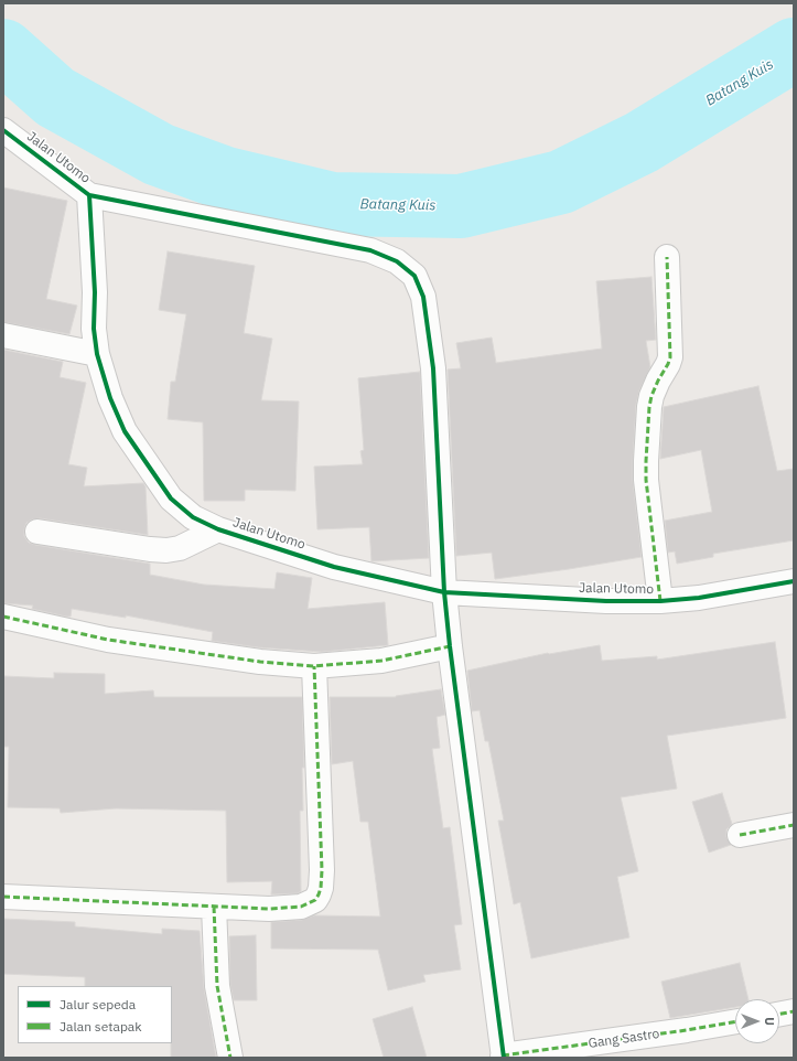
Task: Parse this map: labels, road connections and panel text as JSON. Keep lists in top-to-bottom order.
{
  "streets": {
    "street": ["Jalan Utomo", "Gang Sastro"]
  },
  "water": ["Batang Kuis"],
  "legend": ["Jalur sepeda", "Jalan setapak"],
  "north": "right"
}
